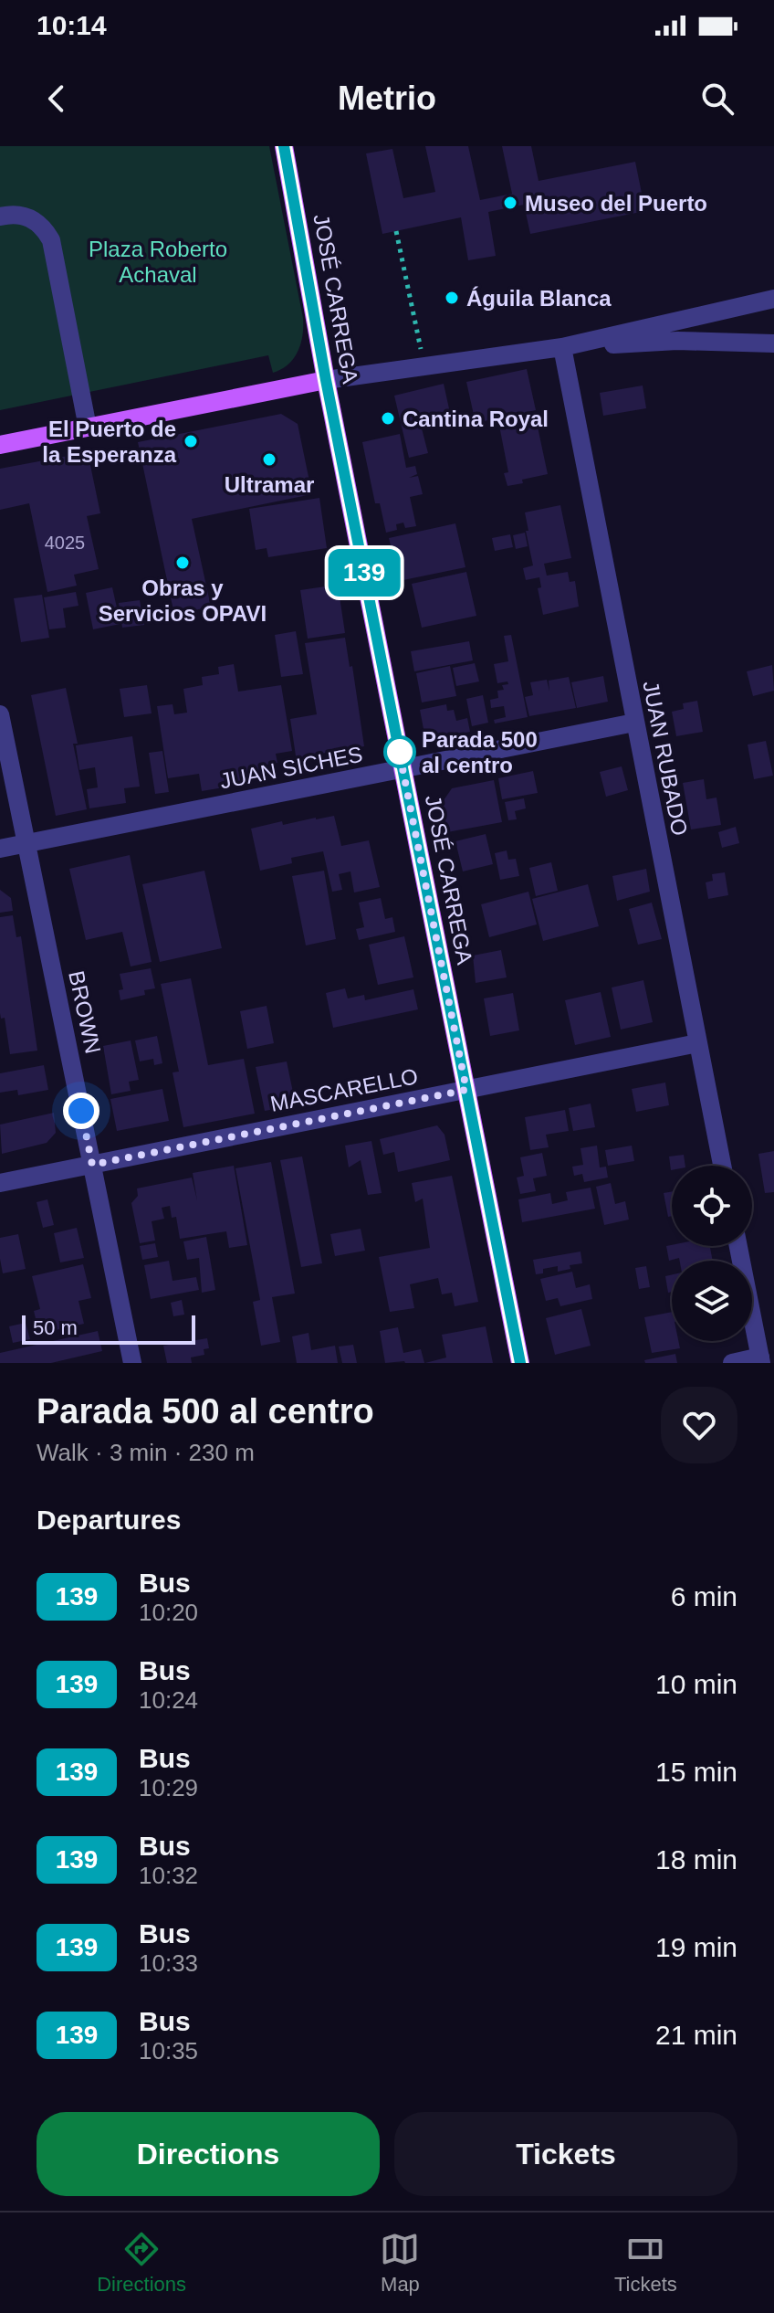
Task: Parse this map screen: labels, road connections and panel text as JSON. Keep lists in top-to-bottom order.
{
  "streets": {
    "main road": ["JOSÉ CARREGA"],
    "street": [
      "JUAN RUBADO",
      "JUAN SICHES",
      "BROWN",
      "MASCARELLO"
    ]
  },
  "crossings": [
    ["JOSÉ CARREGA", "JUAN SICHES"],
    ["JOSÉ CARREGA", "MASCARELLO"],
    ["JUAN RUBADO", "JUAN SICHES"],
    ["JUAN RUBADO", "MASCARELLO"],
    ["JUAN SICHES", "BROWN"],
    ["BROWN", "MASCARELLO"]
  ],
  "parks": ["Plaza Roberto Achaval"],
  "places": [
    "Museo del Puerto",
    "Águila Blanca",
    "Cantina Royal",
    "El Puerto de la Esperanza",
    "Ultramar",
    "Obras y Servicios OPAVI",
    "Parada 500 al centro"
  ],
  "lines": ["bus line 139"],
  "house_numbers": ["4025"],
  "scale_bar": "50 m",
  "page": {
    "status": "10:14",
    "header": "Metrio",
    "on_map": "139",
    "scale": "50 m",
    "heading": [
      ["Parada 500 al centro", "Walk · 3 min · 230 m"],
      "Departures"
    ],
    "list": [
      {
        "mark": "139",
        "name": "Bus",
        "note": "10:20",
        "value": "6 min"
      },
      {
        "mark": "139",
        "name": "Bus",
        "note": "10:24",
        "value": "10 min"
      },
      {
        "mark": "139",
        "name": "Bus",
        "note": "10:29",
        "value": "15 min"
      },
      {
        "mark": "139",
        "name": "Bus",
        "note": "10:32",
        "value": "18 min"
      },
      {
        "mark": "139",
        "name": "Bus",
        "note": "10:33",
        "value": "19 min"
      },
      {
        "mark": "139",
        "name": "Bus",
        "note": "10:35",
        "value": "21 min"
      }
    ],
    "buttons": ["Directions", "Tickets"],
    "tabs": ["Directions", "Map", "Tickets"]
  }
}
